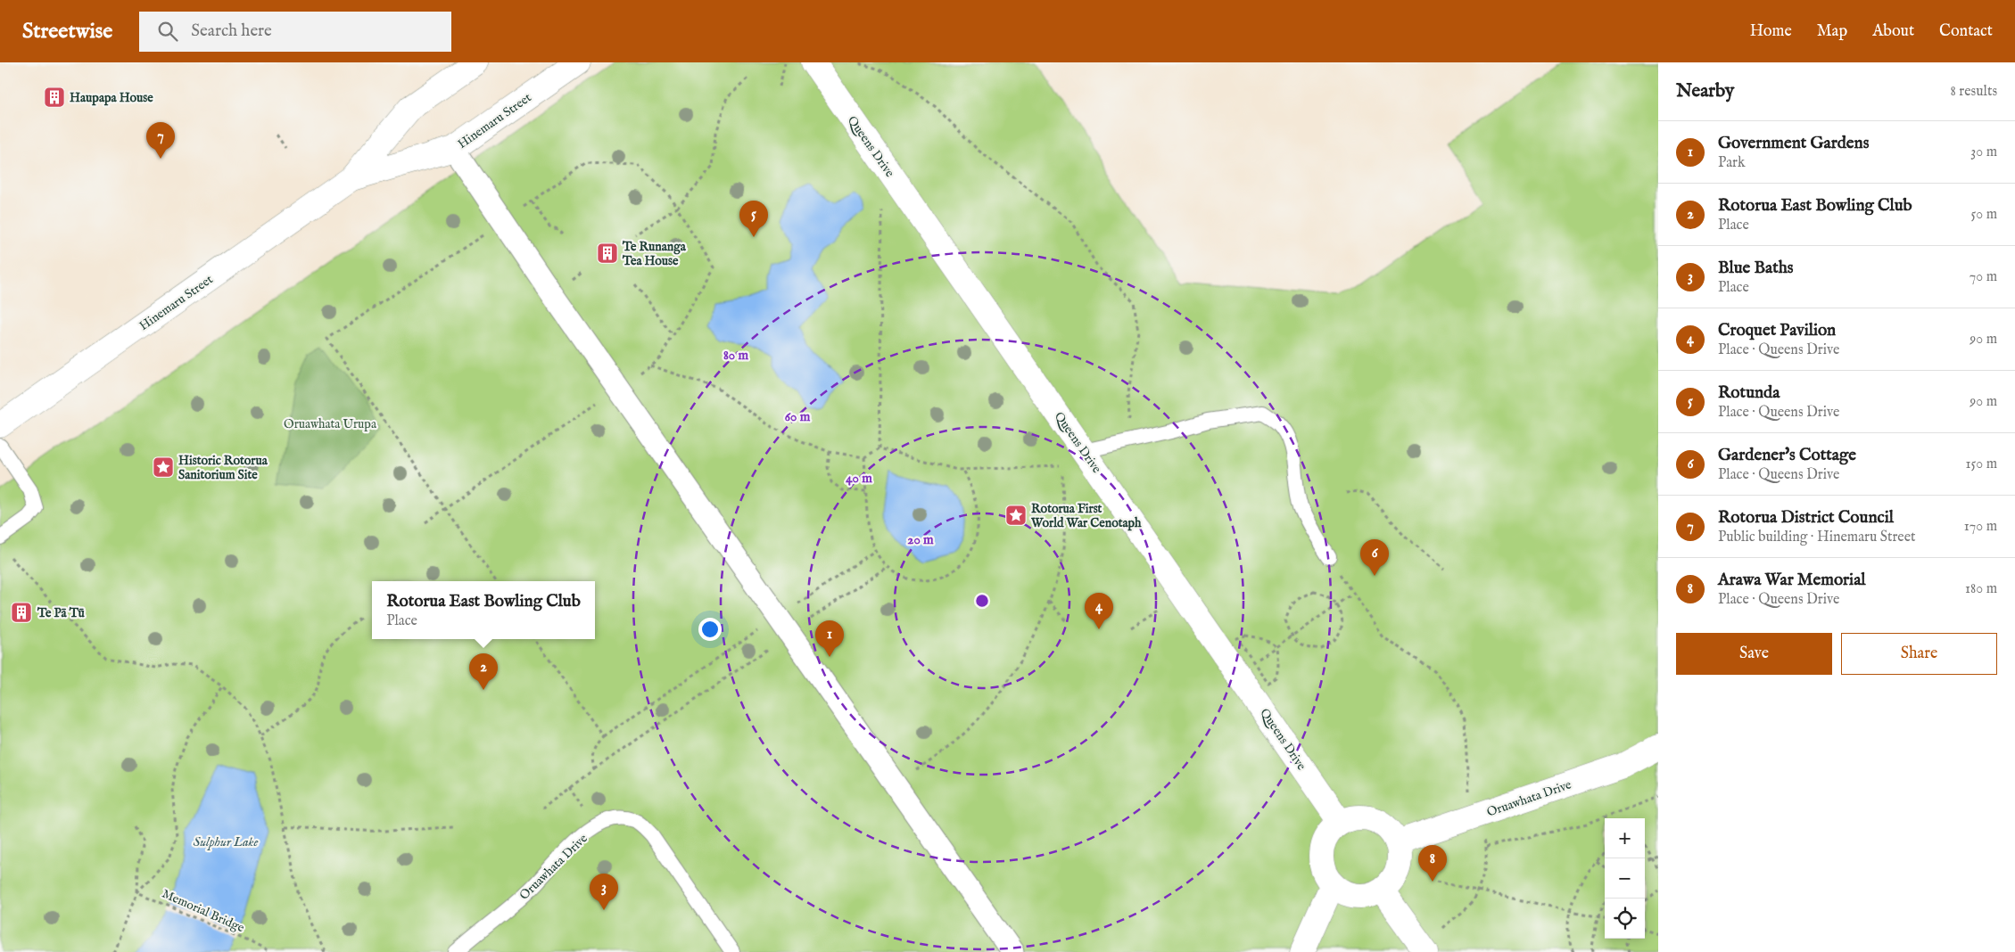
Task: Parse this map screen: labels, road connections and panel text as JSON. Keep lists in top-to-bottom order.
{
  "streets": {
    "street": ["Hinemaru Street", "Queens Drive", "Oruawhata Drive"],
    "path": ["Memorial Bridge"]
  },
  "crossings": [
    ["Queens Drive", "Oruawhata Drive"]
  ],
  "water": ["Sulphur Lake"],
  "parks": ["Oruawhata Urupa"],
  "places": {
    "building": ["Haupapa House", "Te Runanga Tea House", "Te Pā Tū"],
    "place": ["Historic Rotorua Sanitorium Site", "Rotorua First World War Cenotaph"]
  },
  "page": {
    "header": "Streetwise",
    "search": "Search here",
    "nav": [
      "Home",
      "Map",
      "About",
      "Contact"
    ],
    "heading": ["Nearby", "8 results"],
    "list": [
      {
        "mark": "1",
        "name": "Government Gardens",
        "note": "Park",
        "value": "30 m"
      },
      {
        "mark": "2",
        "name": "Rotorua East Bowling Club",
        "note": "Place",
        "value": "50 m"
      },
      {
        "mark": "3",
        "name": "Blue Baths",
        "note": "Place",
        "value": "70 m"
      },
      {
        "mark": "4",
        "name": "Croquet Pavilion",
        "note": "Place · Queens Drive",
        "value": "90 m"
      },
      {
        "mark": "5",
        "name": "Rotunda",
        "note": "Place · Queens Drive",
        "value": "90 m"
      },
      {
        "mark": "6",
        "name": "Gardener's Cottage",
        "note": "Place · Queens Drive",
        "value": "150 m"
      },
      {
        "mark": "7",
        "name": "Rotorua District Council",
        "note": "Public building · Hinemaru Street",
        "value": "170 m"
      },
      {
        "mark": "8",
        "name": "Arawa War Memorial",
        "note": "Place · Queens Drive",
        "value": "180 m"
      }
    ],
    "pins": [
      "7",
      "5",
      "6",
      "4",
      "1",
      "2",
      "8",
      "3"
    ],
    "popup": ["Rotorua East Bowling Club", "Place"],
    "buttons": ["Save", "Share"],
    "map_buttons": ["+", "−"]
  },
  "rings": [
    "80 m",
    "60 m",
    "40 m",
    "20 m"
  ]
}
